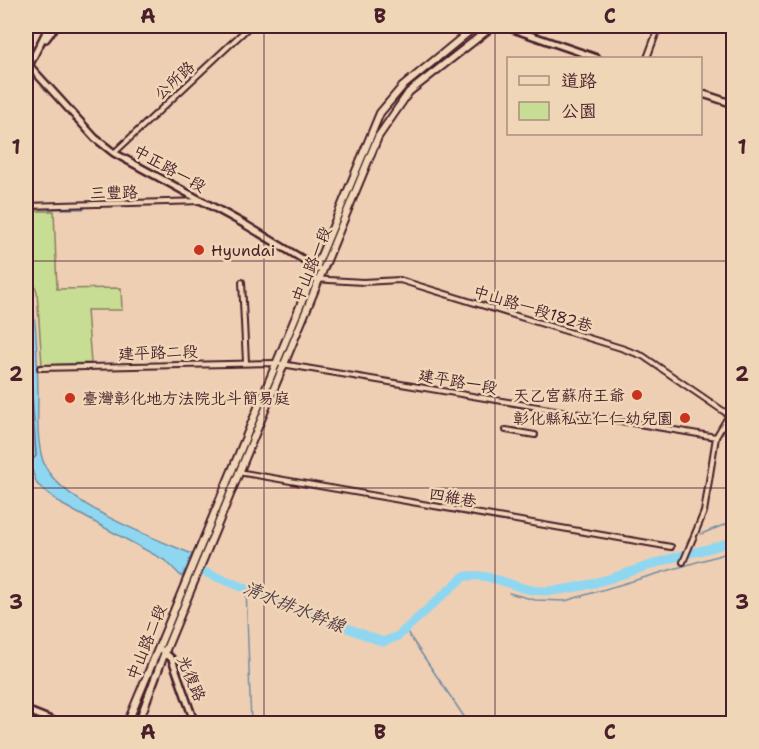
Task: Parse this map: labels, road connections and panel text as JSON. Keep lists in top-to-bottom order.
{
  "streets": {
    "main road": ["中山路一段", "中山路二段"],
    "street": [
      "公所路",
      "中正路一段",
      "三豐路",
      "中山路一段182巷",
      "建平路二段",
      "建平路一段",
      "四維巷",
      "光復路"
    ]
  },
  "crossings": [
    ["公所路", "中正路一段"],
    ["中正路一段", "三豐路"],
    ["中正路一段", "中山路一段"],
    ["中山路一段", "中山路一段182巷"],
    ["中山路一段", "建平路二段"],
    ["中山路一段", "建平路一段"],
    ["中山路一段", "四維巷"],
    ["中山路一段", "中山路二段"],
    ["中山路一段182巷", "建平路一段"],
    ["建平路二段", "建平路一段"],
    ["中山路二段", "光復路"]
  ],
  "water": ["清水排水幹線"],
  "places": [
    "Hyundai",
    "天乙宮蘇府王爺",
    "臺灣彰化地方法院北斗簡易庭",
    "彰化縣私立仁仁幼兒園"
  ],
  "legend": ["道路", "公園"],
  "grid": {
    "columns": ["A", "B", "C"],
    "rows": ["1", "2", "3"]
  }
}
